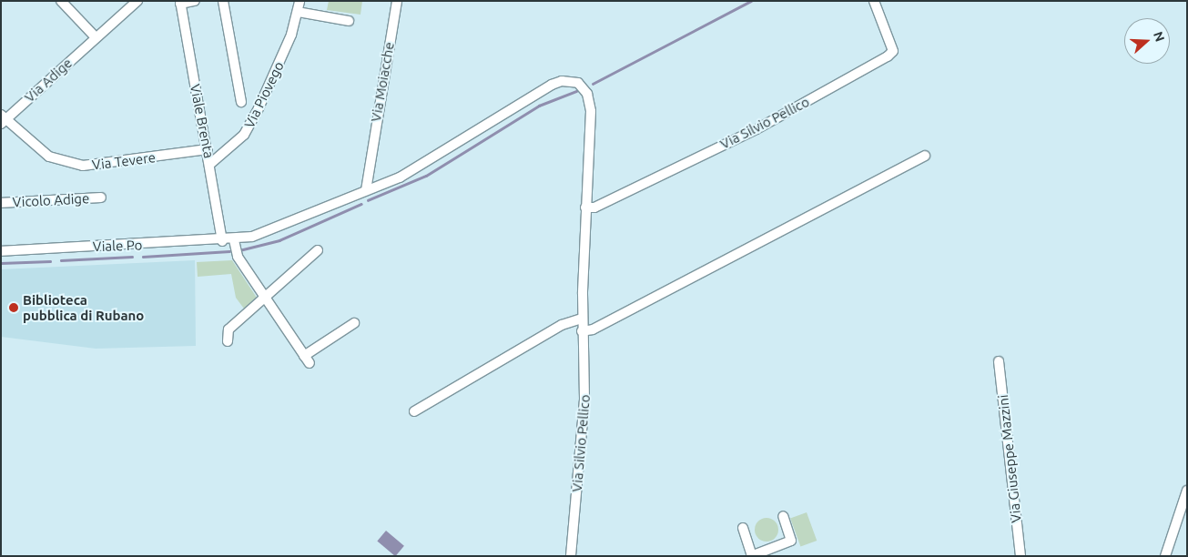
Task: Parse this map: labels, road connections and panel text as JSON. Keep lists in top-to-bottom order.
{
  "streets": {
    "street": [
      "Via Adige",
      "Via Moiacche",
      "Via Piovego",
      "Viale Brenta",
      "Via Silvio Pellico",
      "Via Tevere",
      "Vicolo Adige",
      "Viale Po",
      "Via Giuseppe Mazzini"
    ]
  },
  "crossings": [
    ["Via Adige", "Via Tevere"],
    ["Via Moiacche", "Via Silvio Pellico"],
    ["Via Moiacche", "Viale Po"],
    ["Via Piovego", "Viale Brenta"],
    ["Viale Brenta", "Via Tevere"],
    ["Viale Brenta", "Viale Po"],
    ["Via Silvio Pellico", "Viale Po"]
  ],
  "places": ["Biblioteca pubblica di Rubano"],
  "north": "right"
}
